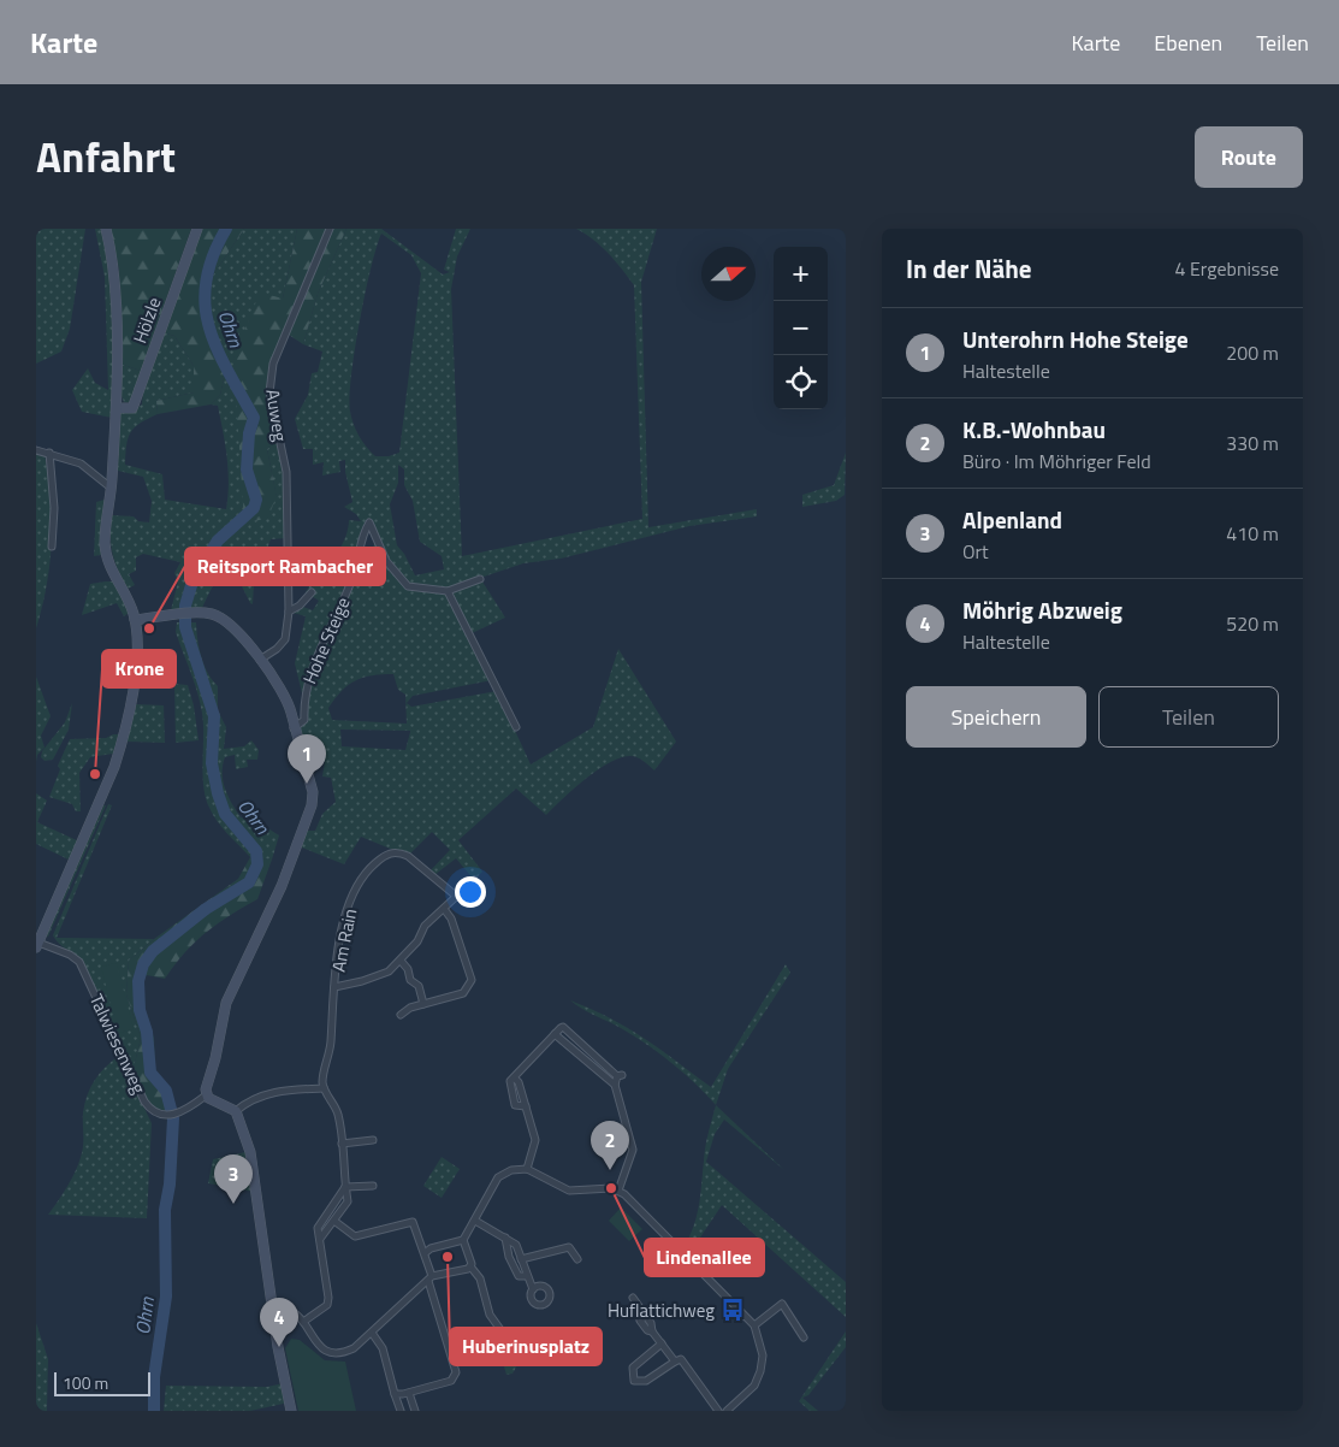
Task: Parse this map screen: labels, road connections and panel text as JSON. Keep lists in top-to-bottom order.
{
  "streets": {
    "street": [
      "Hölzle",
      "Auweg",
      "Hohe Steige",
      "Am Rain",
      "Talwiesenweg"
    ]
  },
  "water": ["Ohrn"],
  "places": {
    "other": [
      "Reitsport Rambacher",
      "Krone",
      "Lindenallee",
      "Huberinusplatz"
    ],
    "bus stop": ["Huflattichweg"]
  },
  "scale_bar": "100 m",
  "north": "right",
  "page": {
    "header": "Karte",
    "nav": ["Karte", "Ebenen", "Teilen"],
    "title": "Anfahrt",
    "buttons": [
      "Route",
      ["Speichern", "Teilen"]
    ],
    "heading": ["In der Nähe", "4 Ergebnisse"],
    "map_buttons": ["+", "−"],
    "list": [
      {
        "mark": "1",
        "name": "Unterohrn Hohe Steige",
        "note": "Haltestelle",
        "value": "200 m"
      },
      {
        "mark": "2",
        "name": "K.B.-Wohnbau",
        "note": "Büro · Im Möhriger Feld",
        "value": "330 m"
      },
      {
        "mark": "3",
        "name": "Alpenland",
        "note": "Ort",
        "value": "410 m"
      },
      {
        "mark": "4",
        "name": "Möhrig Abzweig",
        "note": "Haltestelle",
        "value": "520 m"
      }
    ],
    "pins": [
      "1",
      "2",
      "3",
      "4"
    ],
    "scale": "100 m"
  }
}
